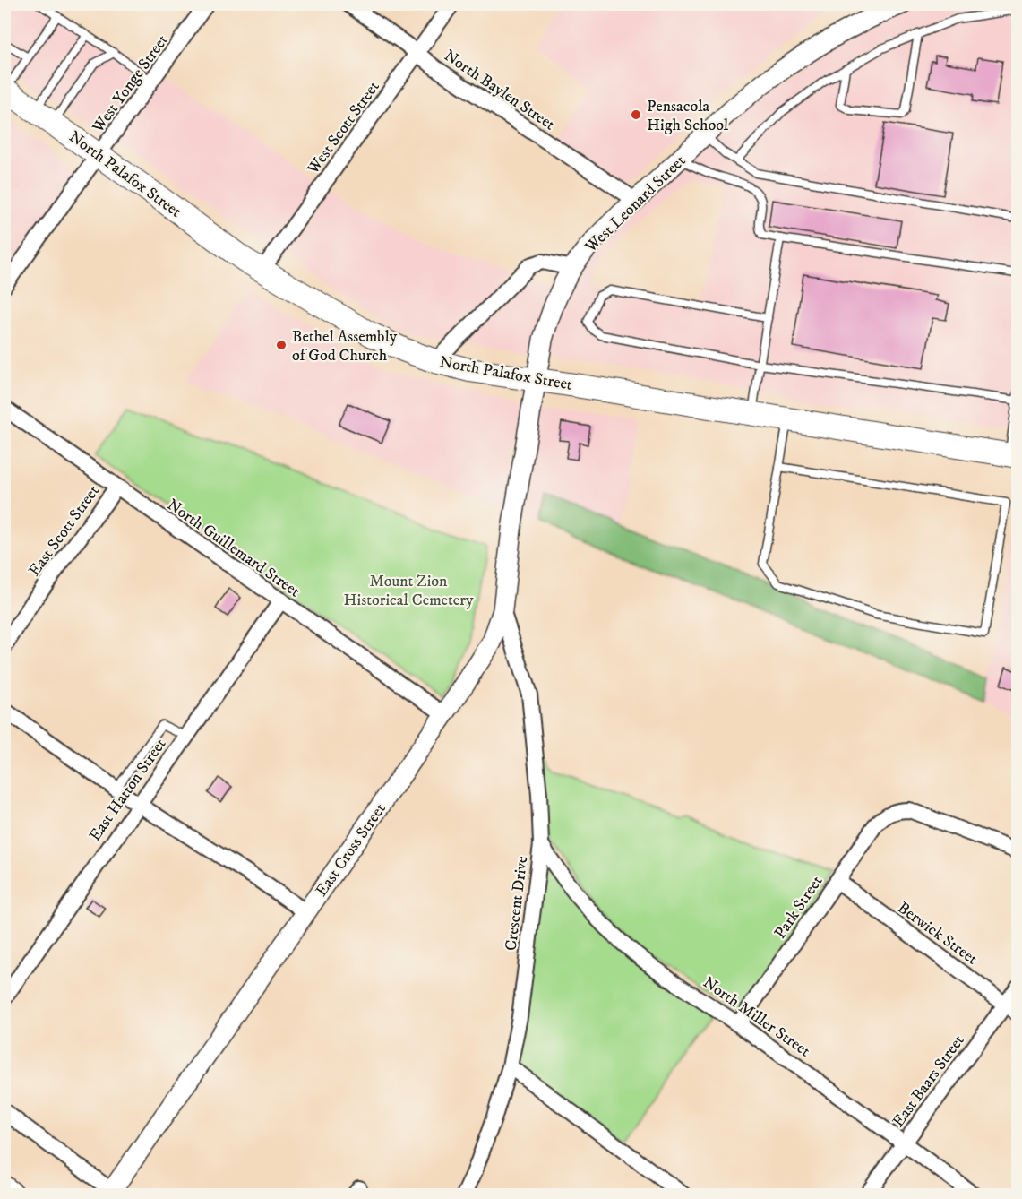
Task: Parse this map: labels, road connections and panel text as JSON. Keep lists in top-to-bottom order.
{
  "streets": {
    "main road": ["North Palafox Street"],
    "street": [
      "West Yonge Street",
      "North Baylen Street",
      "West Scott Street",
      "West Leonard Street",
      "East Scott Street",
      "North Guillemard Street",
      "East Hatton Street",
      "East Cross Street",
      "Crescent Drive",
      "Park Street",
      "Berwick Street",
      "North Miller Street",
      "East Baars Street"
    ]
  },
  "crossings": [
    ["West Yonge Street", "North Palafox Street"],
    ["North Baylen Street", "West Scott Street"],
    ["North Baylen Street", "West Leonard Street"],
    ["West Scott Street", "North Palafox Street"],
    ["North Palafox Street", "West Leonard Street"],
    ["West Leonard Street", "East Cross Street"],
    ["East Scott Street", "North Guillemard Street"],
    ["North Guillemard Street", "East Hatton Street"],
    ["North Guillemard Street", "East Cross Street"],
    ["East Cross Street", "Crescent Drive"],
    ["Crescent Drive", "North Miller Street"],
    ["Park Street", "Berwick Street"],
    ["Park Street", "North Miller Street"],
    ["Berwick Street", "East Baars Street"],
    ["North Miller Street", "East Baars Street"]
  ],
  "parks": ["Mount Zion Historical Cemetery"],
  "places": ["Pensacola High School", "Bethel Assembly of God Church"]
}
